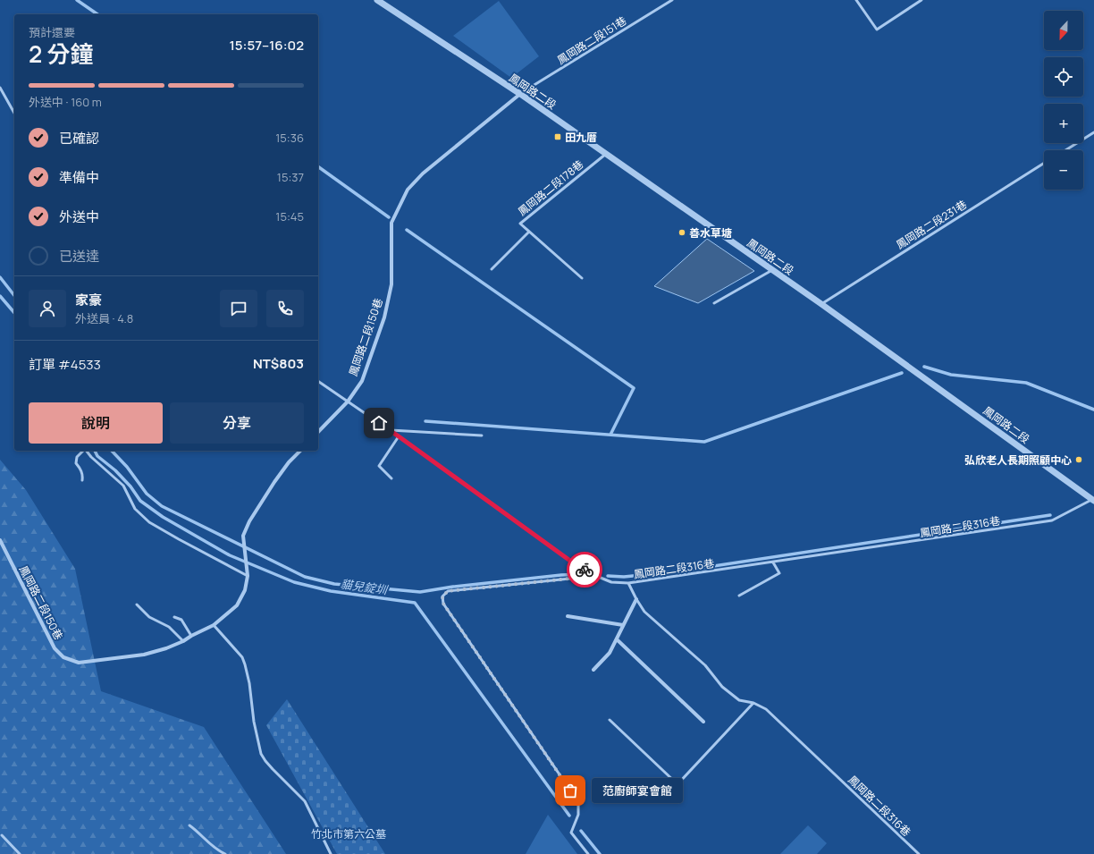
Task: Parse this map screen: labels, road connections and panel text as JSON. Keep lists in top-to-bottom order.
{
  "streets": {
    "street": ["鳳岡路二段", "鳳岡路二段150巷"],
    "lane": [
      "鳳岡路二段151巷",
      "鳳岡路二段178巷",
      "鳳岡路二段231巷",
      "鳳岡路二段316巷"
    ]
  },
  "crossings": [
    ["鳳岡路二段151巷", "鳳岡路二段"],
    ["鳳岡路二段151巷", "鳳岡路二段150巷"],
    ["鳳岡路二段", "鳳岡路二段178巷"],
    ["鳳岡路二段", "鳳岡路二段231巷"],
    ["鳳岡路二段", "鳳岡路二段150巷"],
    ["鳳岡路二段", "鳳岡路二段316巷"]
  ],
  "water": ["貓兒錠圳"],
  "parks": ["竹北市第六公墓"],
  "places": {
    "transit": ["田九厝"],
    "other": ["善水草塘", "弘欣老人長期照顧中心", "范廚師宴會館"]
  },
  "north": "bottom",
  "page": {
    "map_buttons": ["+", "−"],
    "heading": ["2 分鐘", "預計還要", "15:57–16:02"],
    "panel": [
      "家豪",
      "外送員 · 4.8",
      "訂單 #4533",
      "NT$803"
    ],
    "bar": "外送中 · 160 m",
    "list": [
      ["已確認", "15:36"],
      ["準備中", "15:37"],
      ["外送中", "15:45"],
      "已送達"
    ],
    "buttons": ["說明", "分享"],
    "bubble": "范廚師宴會館"
  }
}
